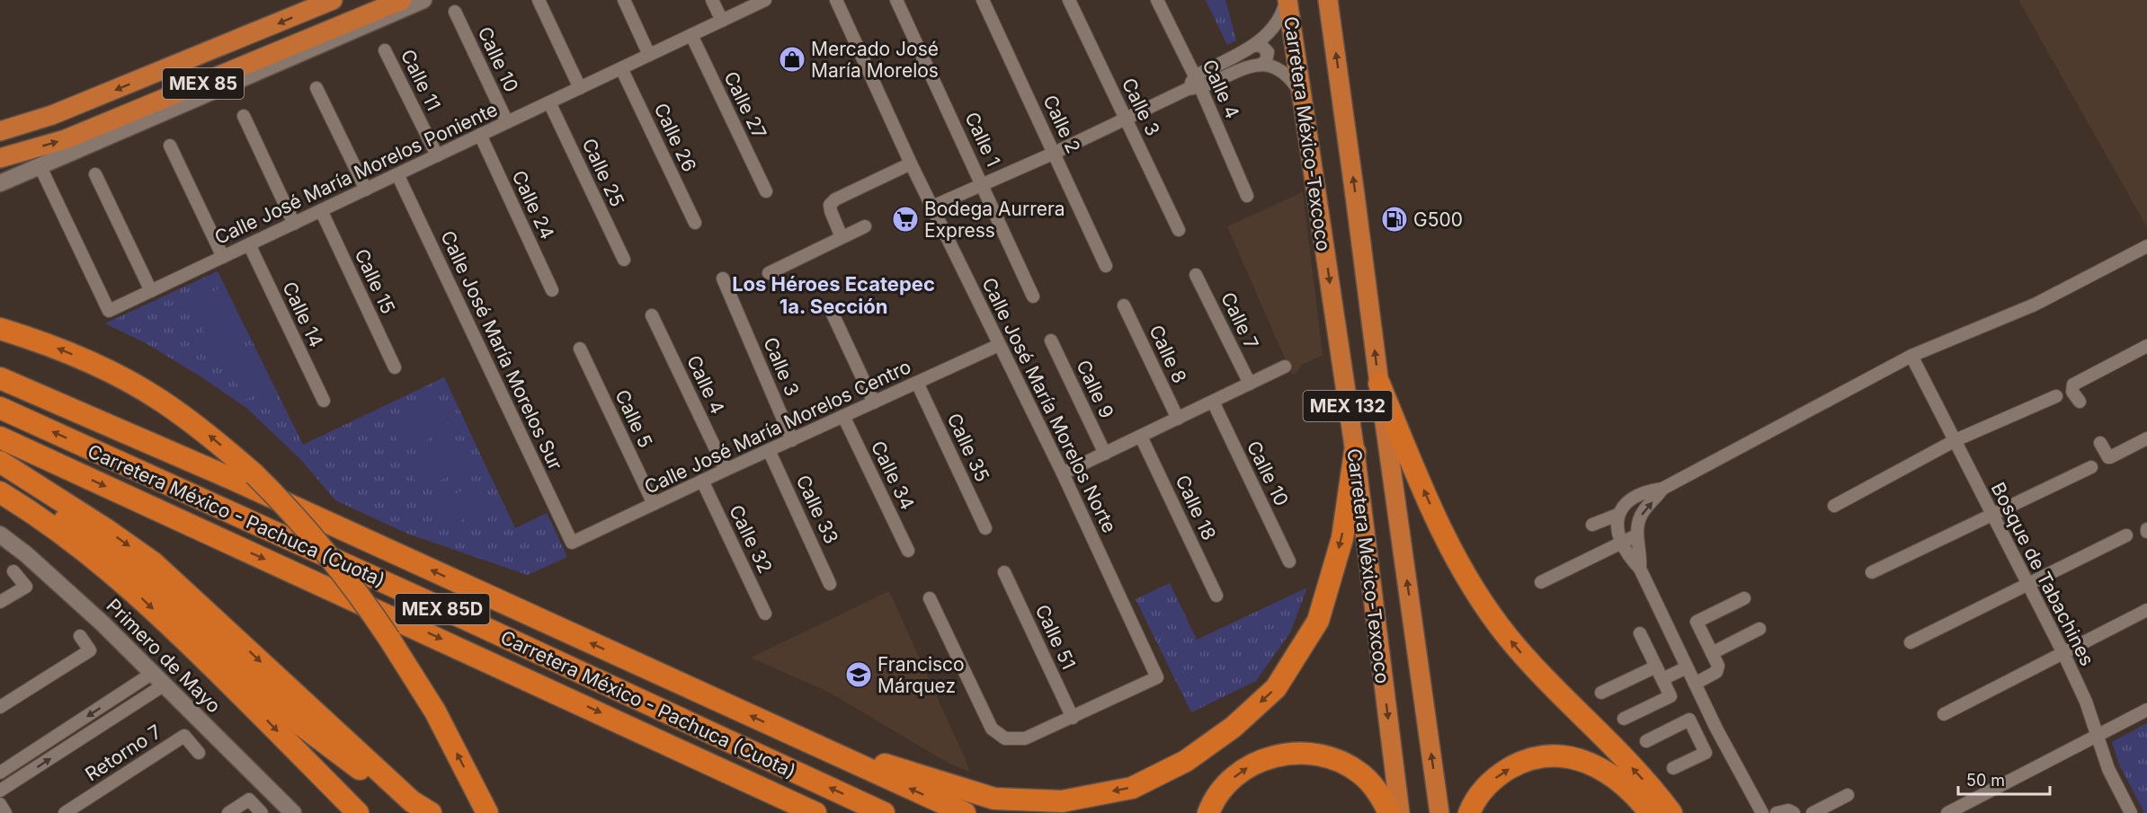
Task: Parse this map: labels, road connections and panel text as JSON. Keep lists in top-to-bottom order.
{
  "streets": {
    "highway": [
      "MEX 85",
      "Carretera México-Texcoco",
      "MEX 132",
      "Carretera México - Pachuca (Cuota)",
      "MEX 85D"
    ],
    "main road": ["Primero de Mayo"],
    "street": [
      "Calle 10",
      "Calle 11",
      "Calle 4",
      "Calle 27",
      "Calle 3",
      "Calle 2",
      "Calle 26",
      "Calle 1",
      "Calle 25",
      "Calle José María Morelos Poniente",
      "Calle 24",
      "Calle 15",
      "Calle 14",
      "Calle 7",
      "Calle José María Morelos Sur",
      "Calle 8",
      "Calle 9",
      "Calle José María Morelos Norte",
      "Calle 5",
      "Calle José María Morelos Centro",
      "Calle 35",
      "Calle 34",
      "Calle 18",
      "Calle 33",
      "Calle 32",
      "Bosque de Tabachines",
      "Calle 51",
      "Retorno 7"
    ]
  },
  "crossings": [
    ["Calle 10", "Calle José María Morelos Poniente"],
    ["Calle 11", "Calle José María Morelos Poniente"],
    ["Calle 4", "Calle José María Morelos Centro"],
    ["Calle 27", "Calle José María Morelos Poniente"],
    ["Calle 3", "Calle José María Morelos Centro"],
    ["Calle 26", "Calle José María Morelos Poniente"],
    ["Calle 25", "Calle José María Morelos Poniente"],
    ["Calle José María Morelos Poniente", "Calle 24"],
    ["Calle José María Morelos Poniente", "Calle 15"],
    ["Calle José María Morelos Poniente", "Calle 14"],
    ["Calle José María Morelos Poniente", "Calle José María Morelos Sur"],
    ["Calle José María Morelos Sur", "Calle José María Morelos Centro"],
    ["Calle José María Morelos Norte", "Calle José María Morelos Centro"],
    ["Calle José María Morelos Norte", "Calle 51"],
    ["Calle 5", "Calle José María Morelos Centro"],
    ["Calle José María Morelos Centro", "Calle 35"],
    ["Calle José María Morelos Centro", "Calle 34"],
    ["Calle José María Morelos Centro", "Calle 33"],
    ["Calle José María Morelos Centro", "Calle 32"]
  ],
  "districts": ["Los Héroes Ecatepec 1a. Sección"],
  "places": {
    "shop": ["Mercado José María Morelos"],
    "supermarket": ["Bodega Aurrera Express"],
    "fuel station": ["G500"],
    "school or university": ["Francisco Márquez"]
  },
  "scale_bar": "50 m"
}
